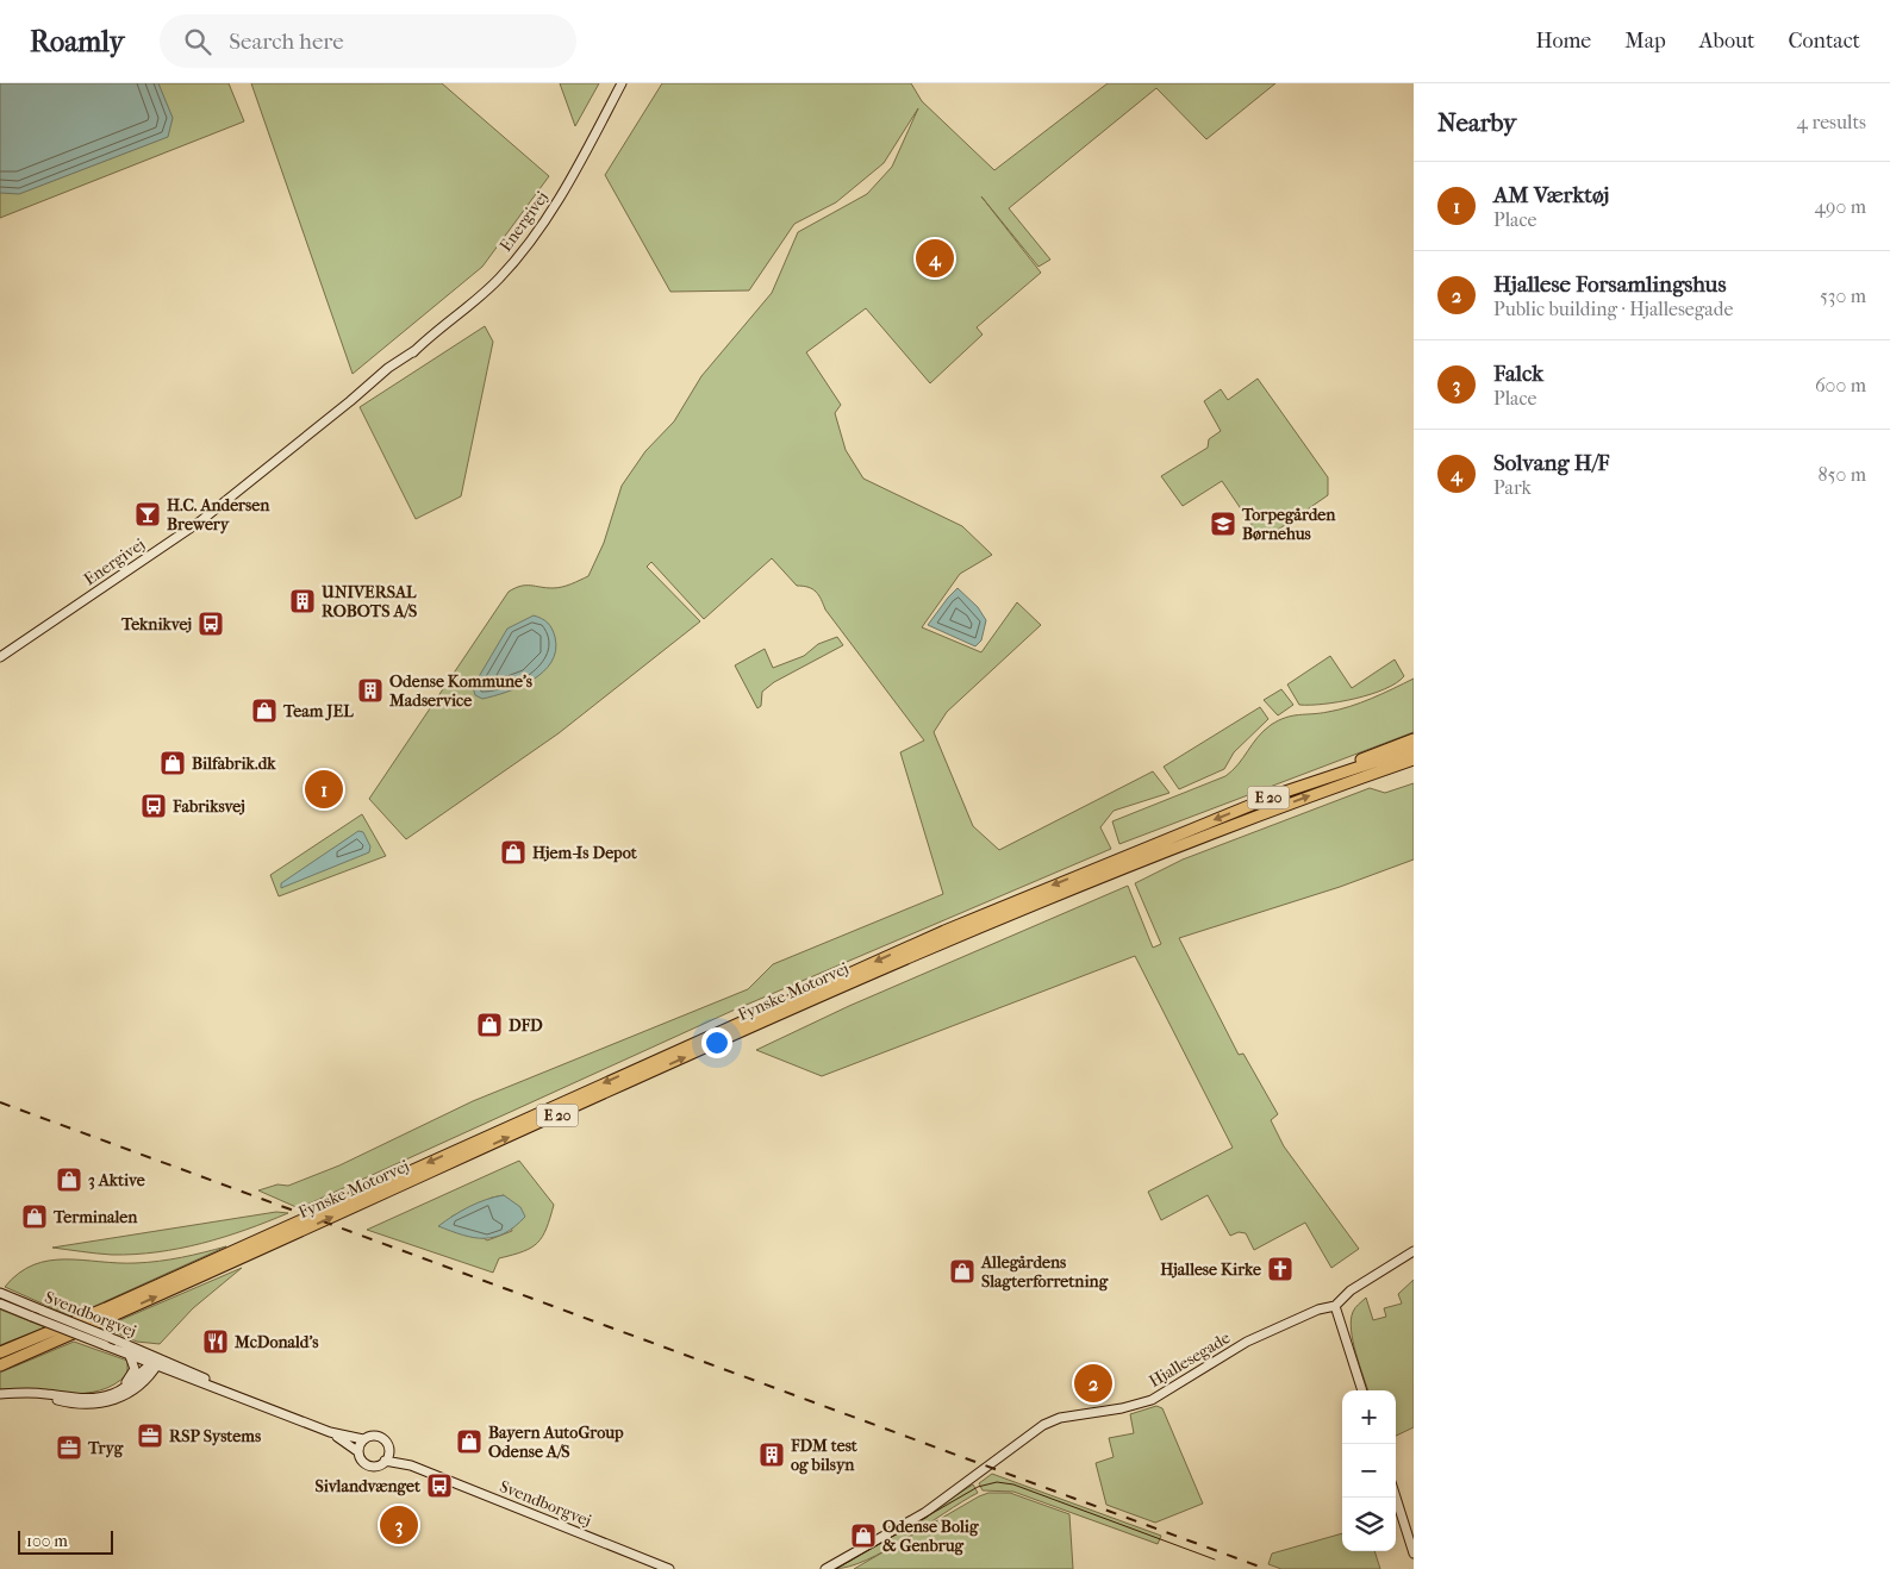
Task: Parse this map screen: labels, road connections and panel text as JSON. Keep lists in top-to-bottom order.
{
  "streets": {
    "highway": ["E 20", "Fynske Motorvej"],
    "street": ["Energivej", "Svendborgvej", "Hjallesegade"]
  },
  "crossings": [
    ["E 20", "Fynske Motorvej"]
  ],
  "places": {
    "bar": ["H.C. Andersen Brewery"],
    "school or university": ["Torpegården Børnehus"],
    "building": ["UNIVERSAL ROBOTS A/S", "Odense Kommune's Madservice", "FDM test og bilsyn"],
    "bus stop": ["Teknikvej", "Fabriksvej", "Sivlandvænget"],
    "shop": [
      "Team JEL",
      "Bilfabrik.dk",
      "Hjem-Is Depot",
      "DFD",
      "3 Aktive",
      "Terminalen",
      "Allegårdens Slagterforretning",
      "Bayern AutoGroup Odense A/S",
      "Odense Bolig & Genbrug"
    ],
    "church": ["Hjallese Kirke"],
    "restaurant": ["McDonald's"],
    "office": ["RSP Systems", "Tryg"]
  },
  "scale_bar": "100 m",
  "page": {
    "header": "Roamly",
    "search": "Search here",
    "nav": [
      "Home",
      "Map",
      "About",
      "Contact"
    ],
    "heading": ["Nearby", "4 results"],
    "list": [
      {
        "mark": "1",
        "name": "AM Værktøj",
        "note": "Place",
        "value": "490 m"
      },
      {
        "mark": "2",
        "name": "Hjallese Forsamlingshus",
        "note": "Public building · Hjallesegade",
        "value": "530 m"
      },
      {
        "mark": "3",
        "name": "Falck",
        "note": "Place",
        "value": "600 m"
      },
      {
        "mark": "4",
        "name": "Solvang H/F",
        "note": "Park",
        "value": "850 m"
      }
    ],
    "pins": [
      "4",
      "1",
      "2",
      "3"
    ],
    "map_buttons": ["+", "−"],
    "scale": "100 m"
  }
}
